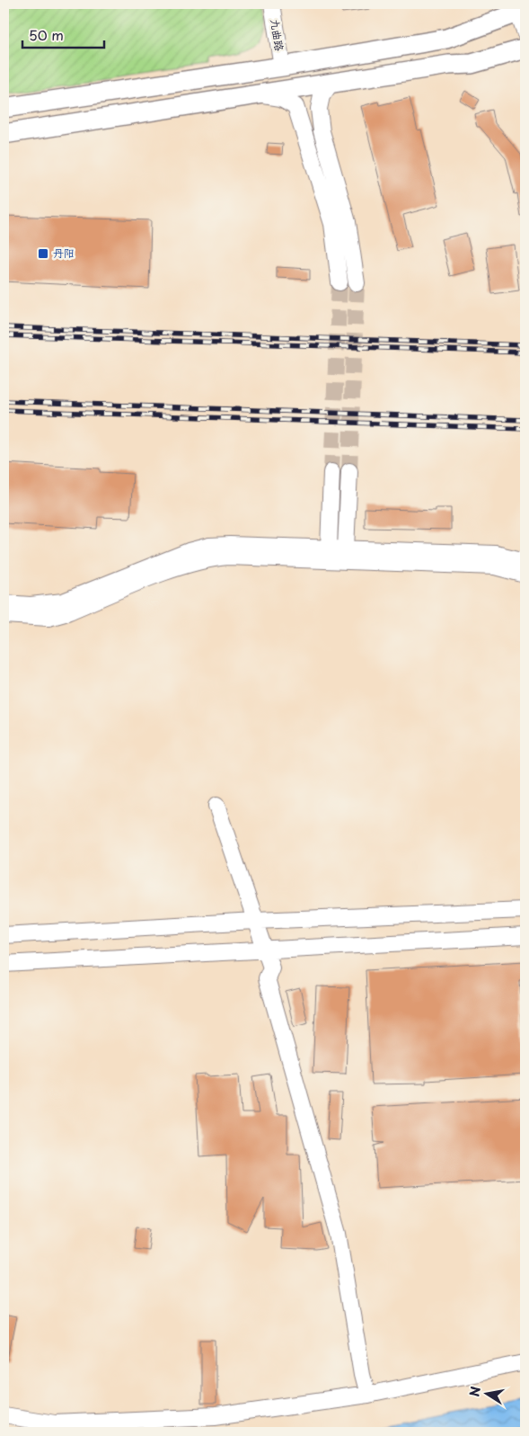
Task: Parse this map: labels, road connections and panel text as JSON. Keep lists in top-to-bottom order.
{
  "streets": {
    "street": ["九曲路"]
  },
  "places": {
    "transit": ["丹阳"]
  },
  "scale_bar": "50 m",
  "north": "left"
}
